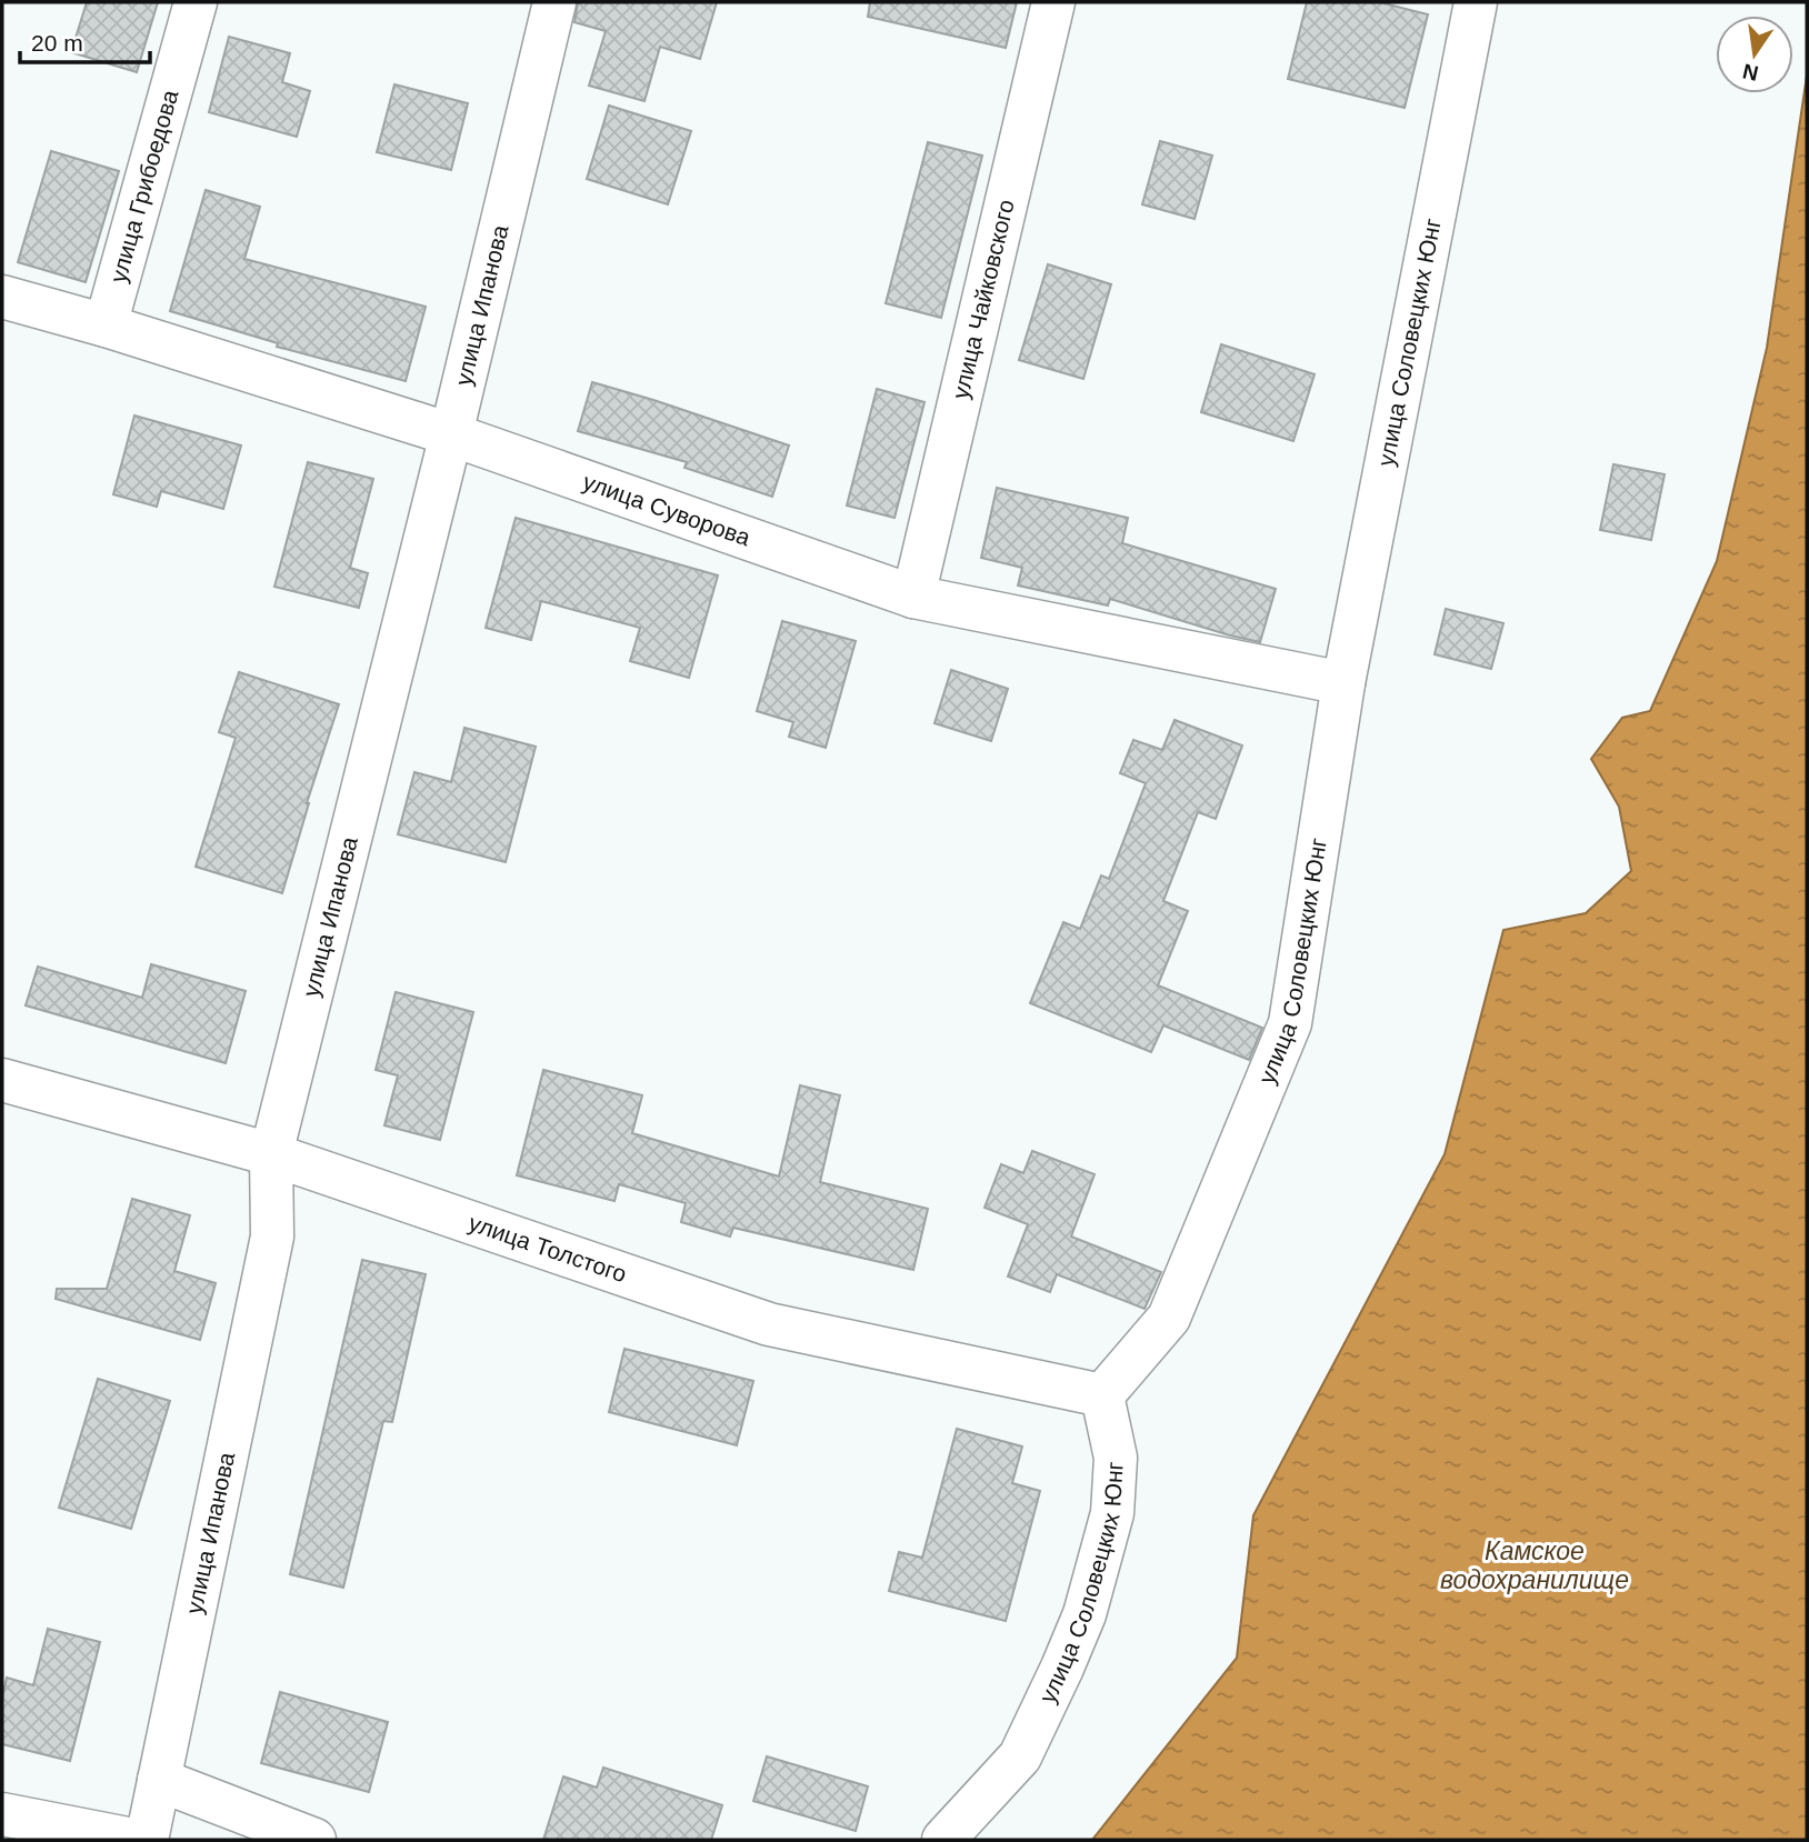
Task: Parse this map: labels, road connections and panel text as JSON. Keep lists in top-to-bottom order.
{
  "streets": {
    "street": [
      "улица Грибоедова",
      "улица Чайковского",
      "улица Ипанова",
      "улица Соловецких Юнг",
      "улица Суворова",
      "улица Толстого"
    ]
  },
  "crossings": [
    ["улица Грибоедова", "улица Суворова"],
    ["улица Чайковского", "улица Суворова"],
    ["улица Ипанова", "улица Суворова"],
    ["улица Ипанова", "улица Толстого"],
    ["улица Соловецких Юнг", "улица Суворова"],
    ["улица Соловецких Юнг", "улица Толстого"]
  ],
  "water": ["Камское водохранилище"],
  "scale_bar": "20 m",
  "north": "bottom"
}
